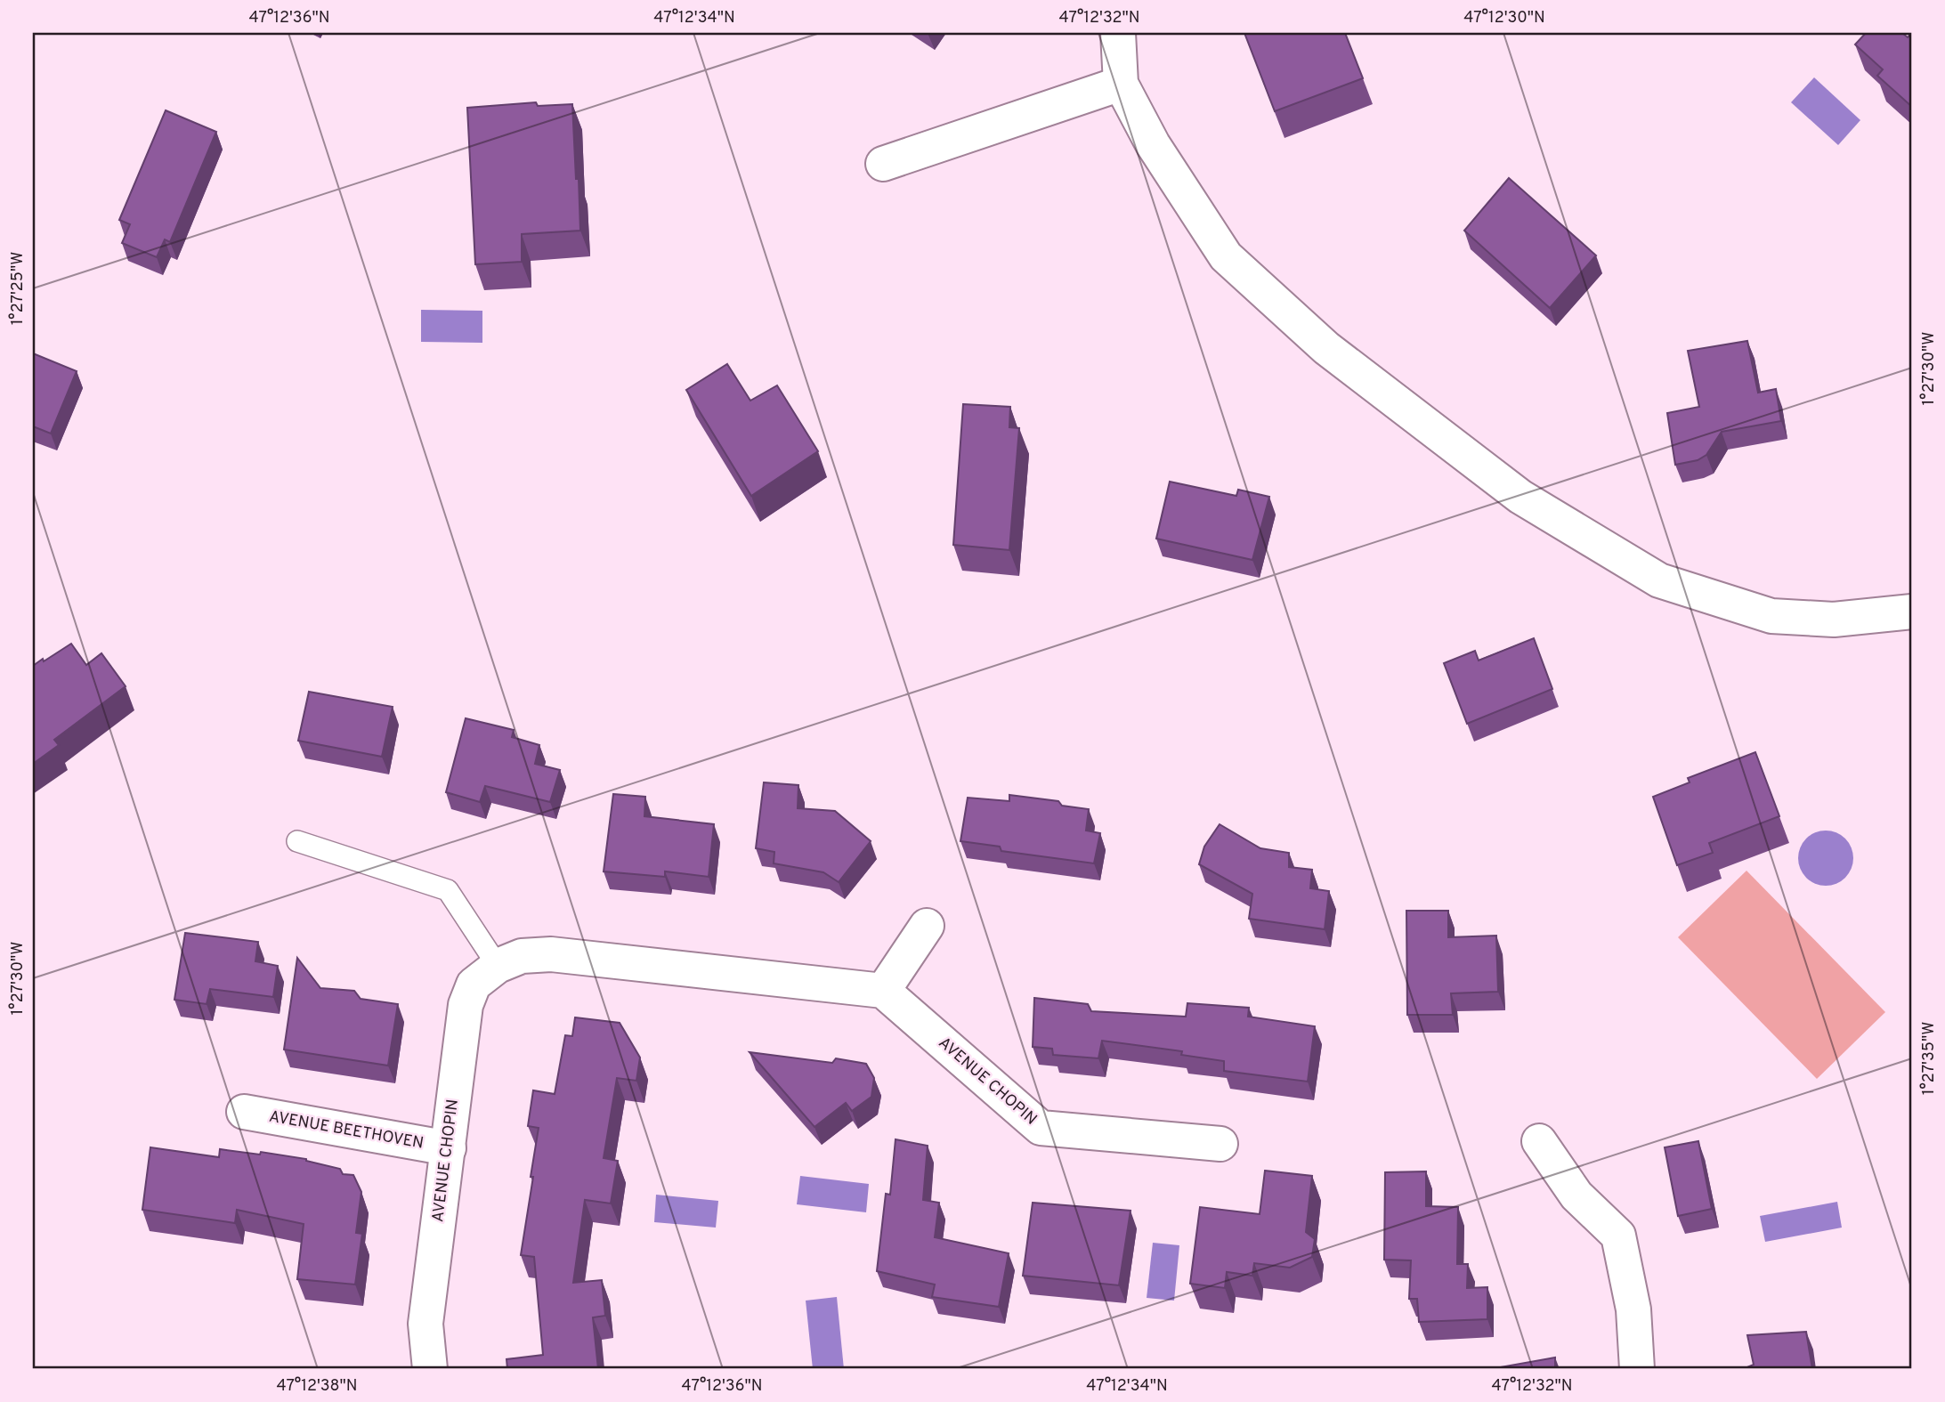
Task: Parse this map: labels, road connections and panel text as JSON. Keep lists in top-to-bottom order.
{
  "streets": {
    "street": ["AVENUE CHOPIN", "AVENUE BEETHOVEN"]
  },
  "crossings": [
    ["AVENUE CHOPIN", "AVENUE BEETHOVEN"]
  ],
  "coordinates": [
    "47°12'36\"N",
    "47°12'34\"N",
    "47°12'32\"N",
    "47°12'30\"N",
    "1°27'25\"W",
    "1°27'30\"W",
    "1°27'35\"W",
    "47°12'38\"N"
  ]
}
